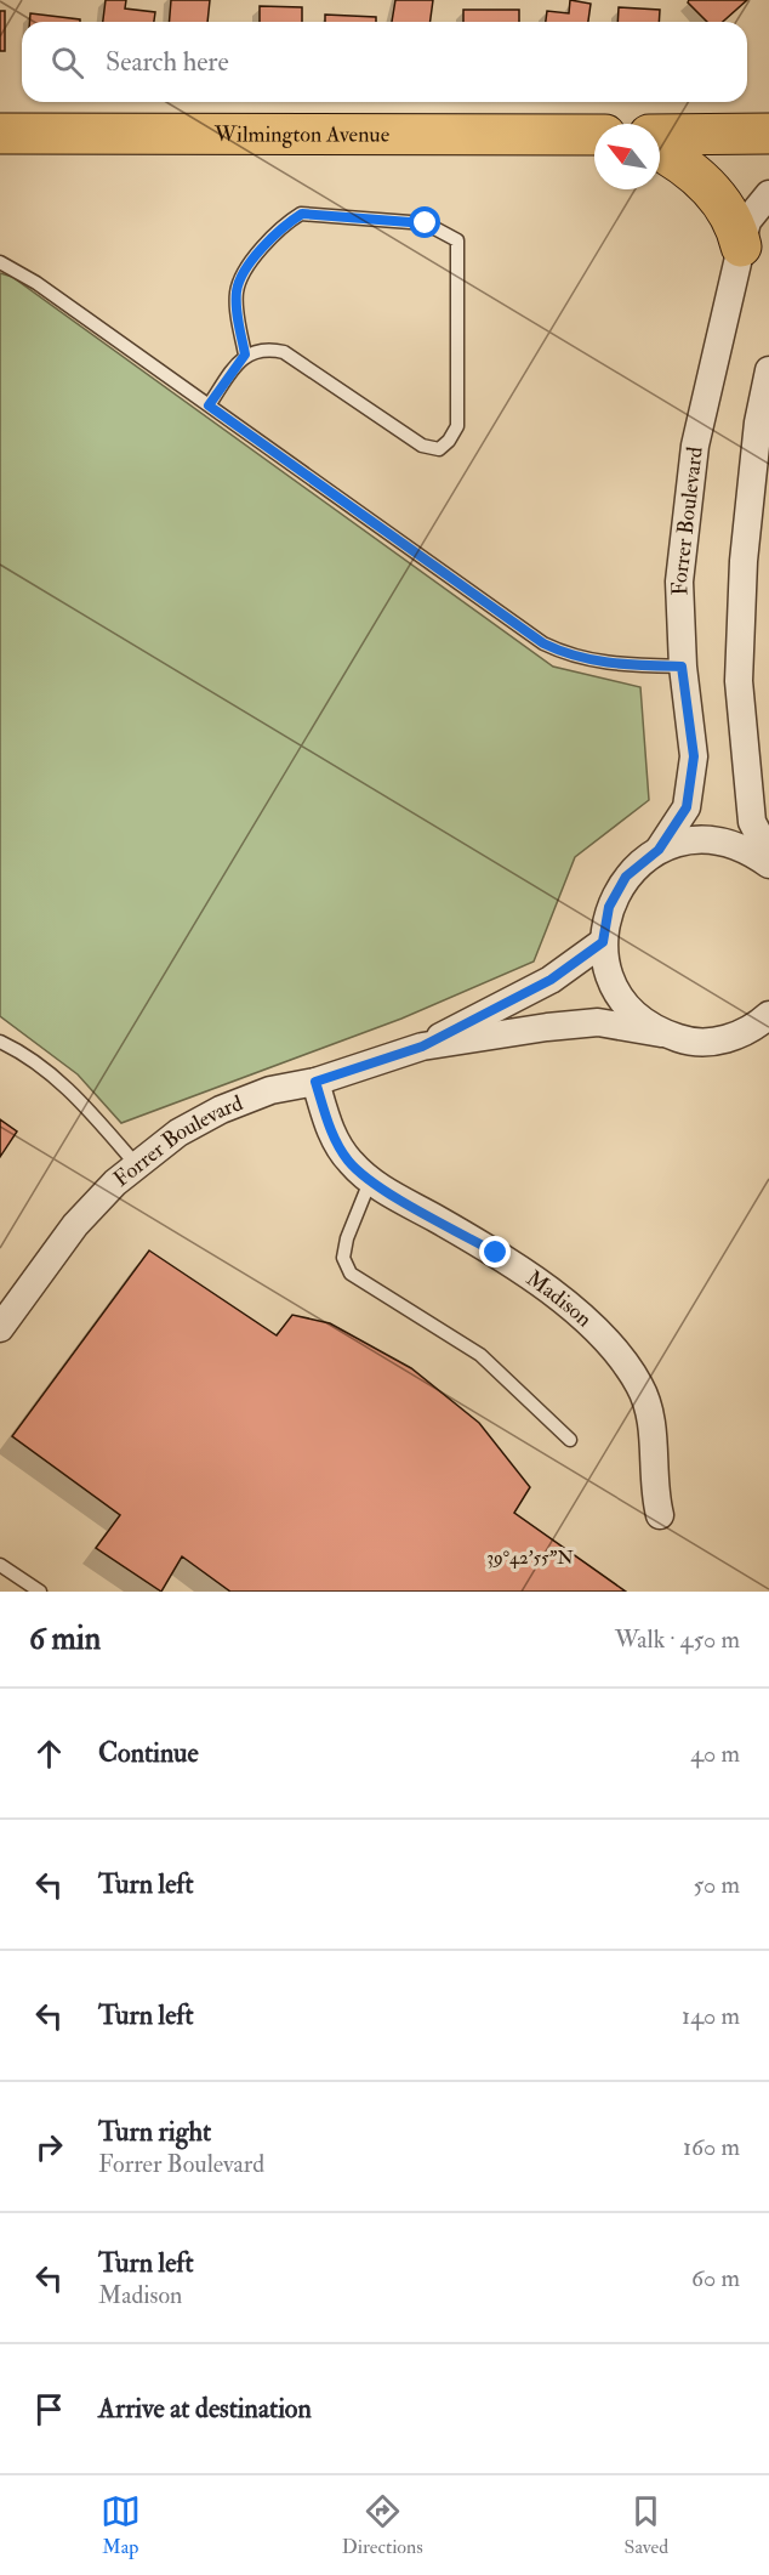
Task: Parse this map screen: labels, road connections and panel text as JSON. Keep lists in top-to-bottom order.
{
  "streets": {
    "main road": ["Wilmington Avenue"],
    "street": ["Forrer Boulevard", "Madison"]
  },
  "crossings": [
    ["Forrer Boulevard", "Madison"]
  ],
  "north": "top left",
  "page": {
    "search": "Search here",
    "heading": ["6 min", "Walk · 450 m"],
    "list": [
      ["Continue", "40 m"],
      ["Turn left", "50 m"],
      ["Turn left", "140 m"],
      ["Turn right", "Forrer Boulevard", "160 m"],
      ["Turn left", "Madison", "60 m"],
      "Arrive at destination"
    ],
    "nav": ["Map", "Directions", "Saved"]
  },
  "coordinates": ["39°42'55\"N"]
}
